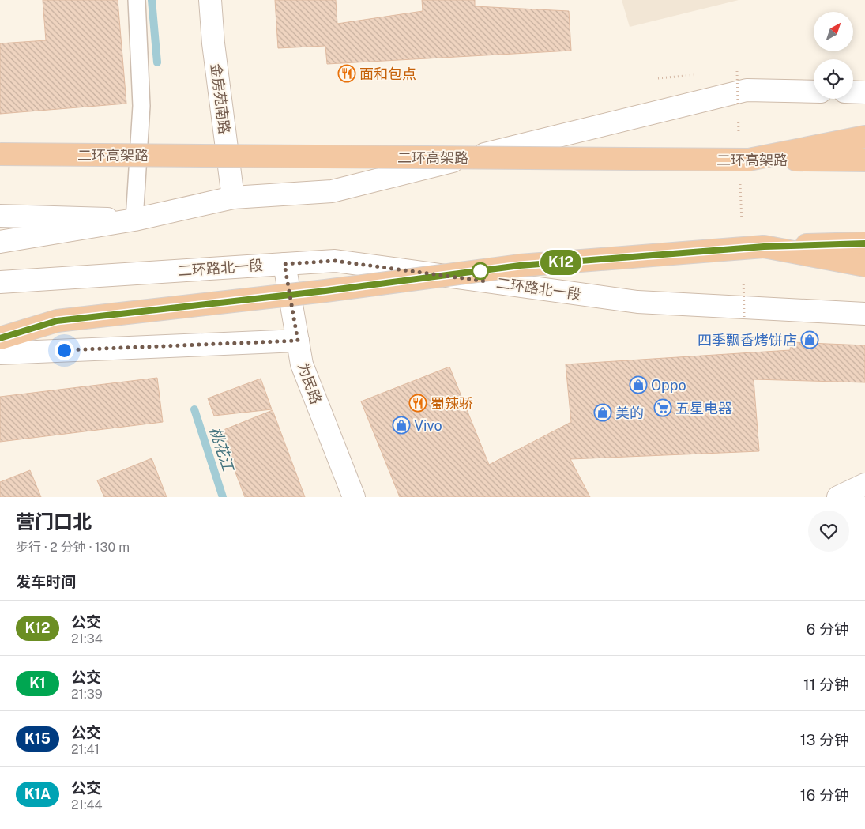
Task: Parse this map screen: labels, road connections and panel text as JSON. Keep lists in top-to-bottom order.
{
  "streets": {
    "highway": ["二环高架路"],
    "main road": ["金房苑南路", "二环路北一段", "为民路"]
  },
  "crossings": [
    ["二环路北一段", "为民路"]
  ],
  "water": ["桃花江"],
  "places": {
    "restaurant": ["面和包点", "蜀辣骄"],
    "shop": [
      "四季飘香烤饼店",
      "Oppo",
      "美的",
      "Vivo"
    ],
    "supermarket": ["五星电器"]
  },
  "lines": ["bus line K12"],
  "north": "top right",
  "page": {
    "on_map": "K12",
    "heading": [
      ["营门口北", "步行 · 2 分钟 · 130 m"],
      "发车时间"
    ],
    "list": [
      {
        "mark": "K12",
        "name": "公交",
        "note": "21:34",
        "value": "6 分钟"
      },
      {
        "mark": "K1",
        "name": "公交",
        "note": "21:39",
        "value": "11 分钟"
      },
      {
        "mark": "K15",
        "name": "公交",
        "note": "21:41",
        "value": "13 分钟"
      },
      {
        "mark": "K1A",
        "name": "公交",
        "note": "21:44",
        "value": "16 分钟"
      }
    ]
  }
}
